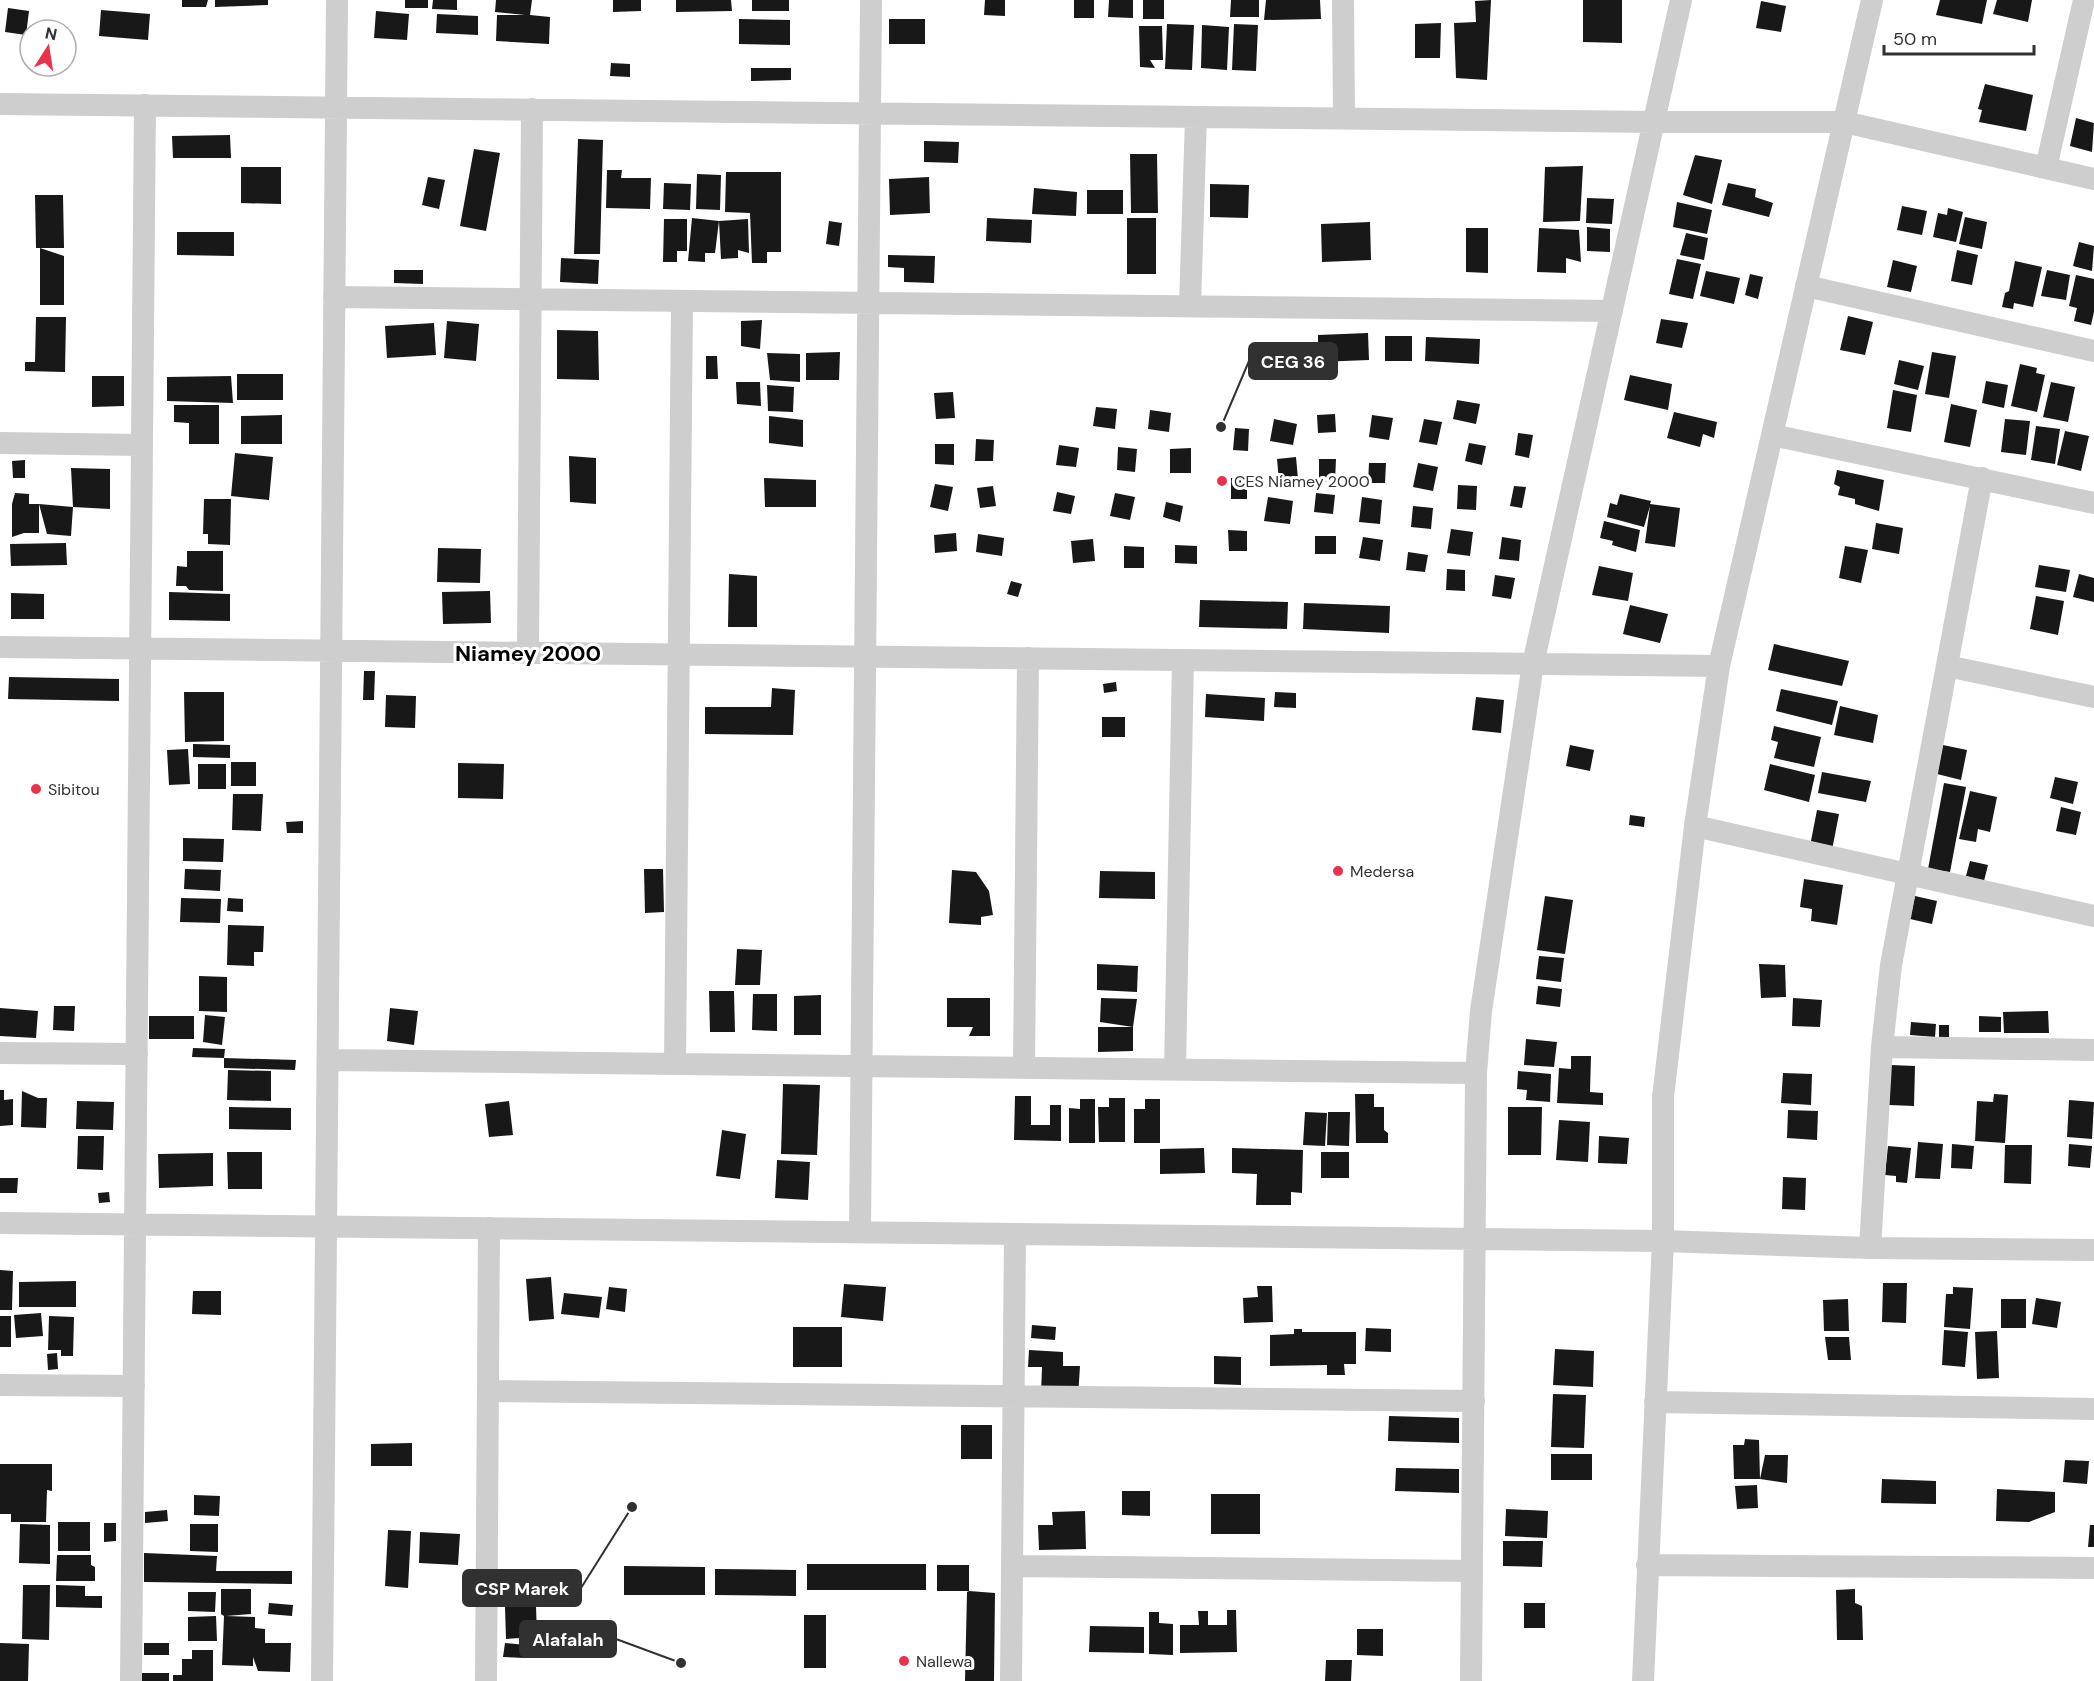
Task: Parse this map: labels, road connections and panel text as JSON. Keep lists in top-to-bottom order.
{
  "districts": ["Niamey 2000"],
  "places": [
    "CEG 36",
    "CES Niamey 2000",
    "Sibitou",
    "Medersa",
    "CSP Marek",
    "Nallewa",
    "Alafalah"
  ],
  "scale_bar": "50 m",
  "north": "top"
}
